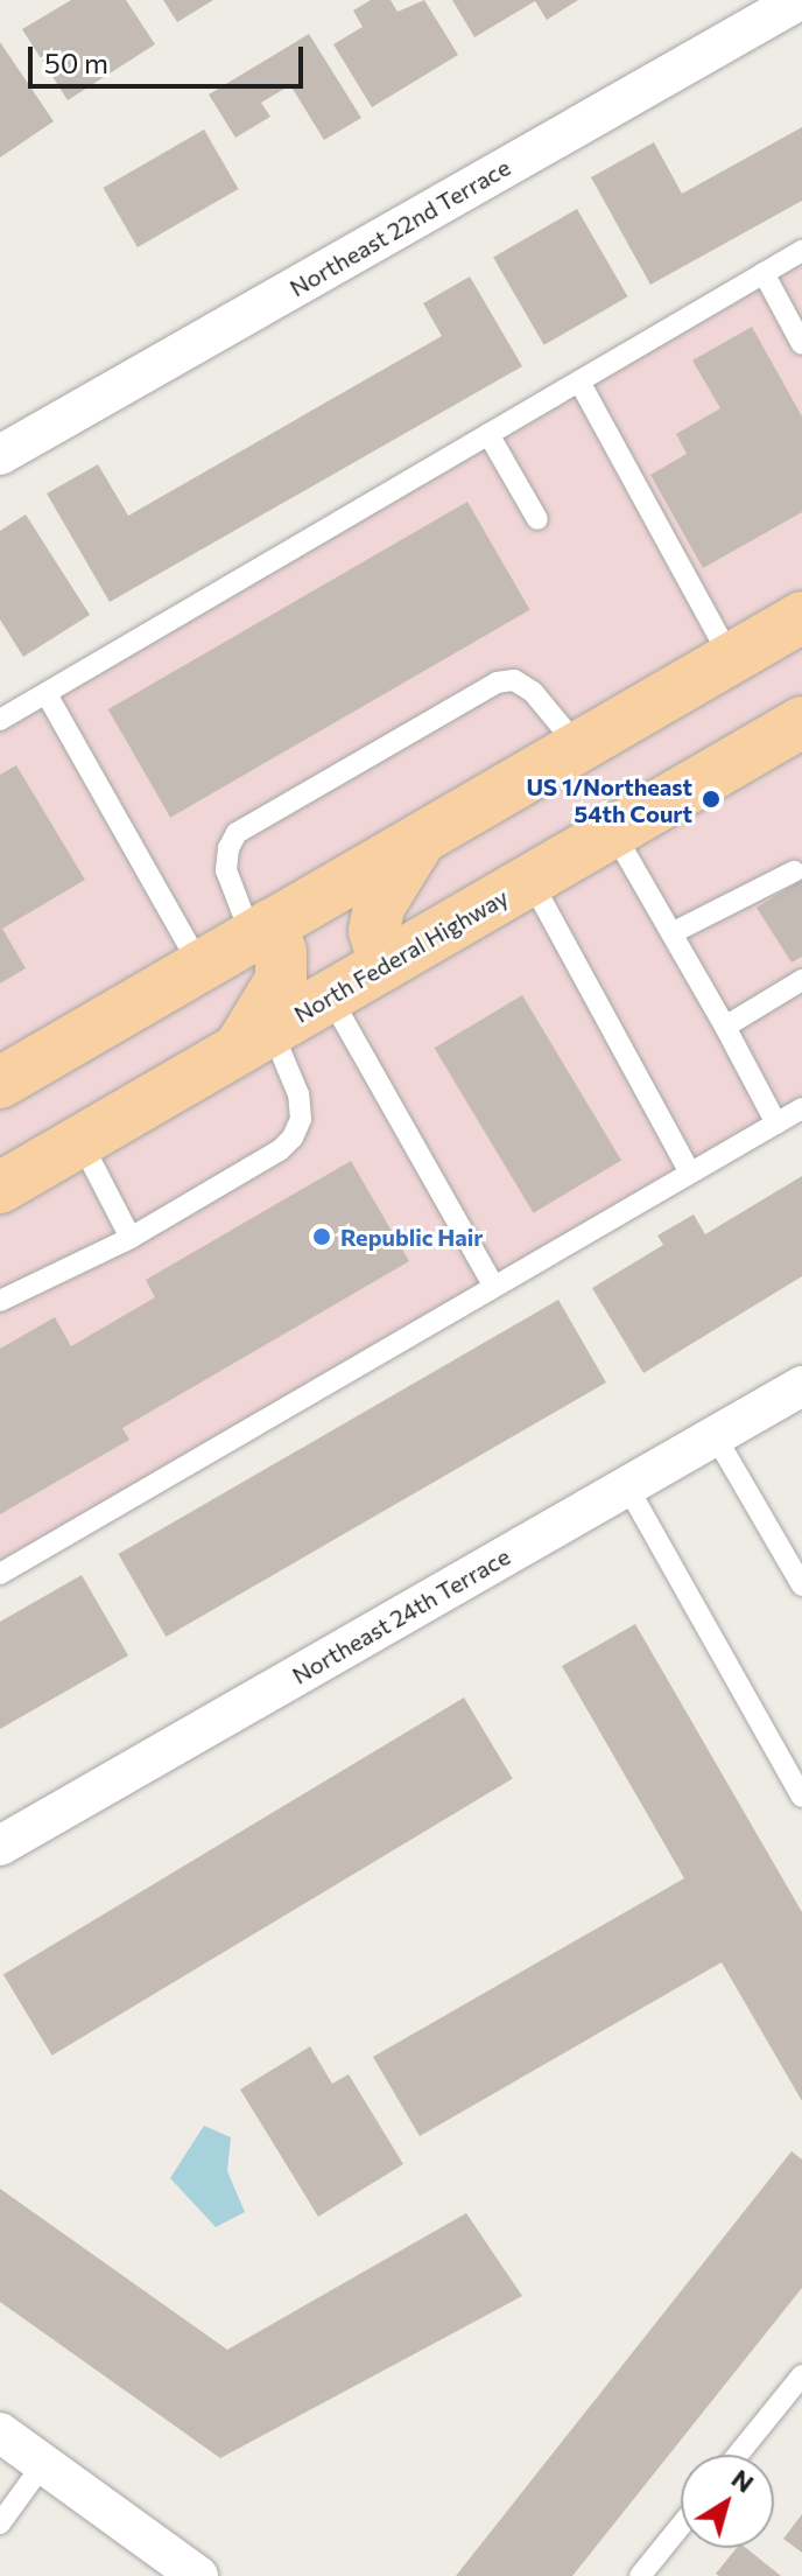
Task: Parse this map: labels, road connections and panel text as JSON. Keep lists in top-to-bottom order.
{
  "streets": {
    "main road": ["North Federal Highway"],
    "street": ["Northeast 22nd Terrace", "Northeast 24th Terrace"]
  },
  "places": ["US 1/Northeast 54th Court", "Republic Hair"],
  "scale_bar": "50 m",
  "north": "top right"
}
